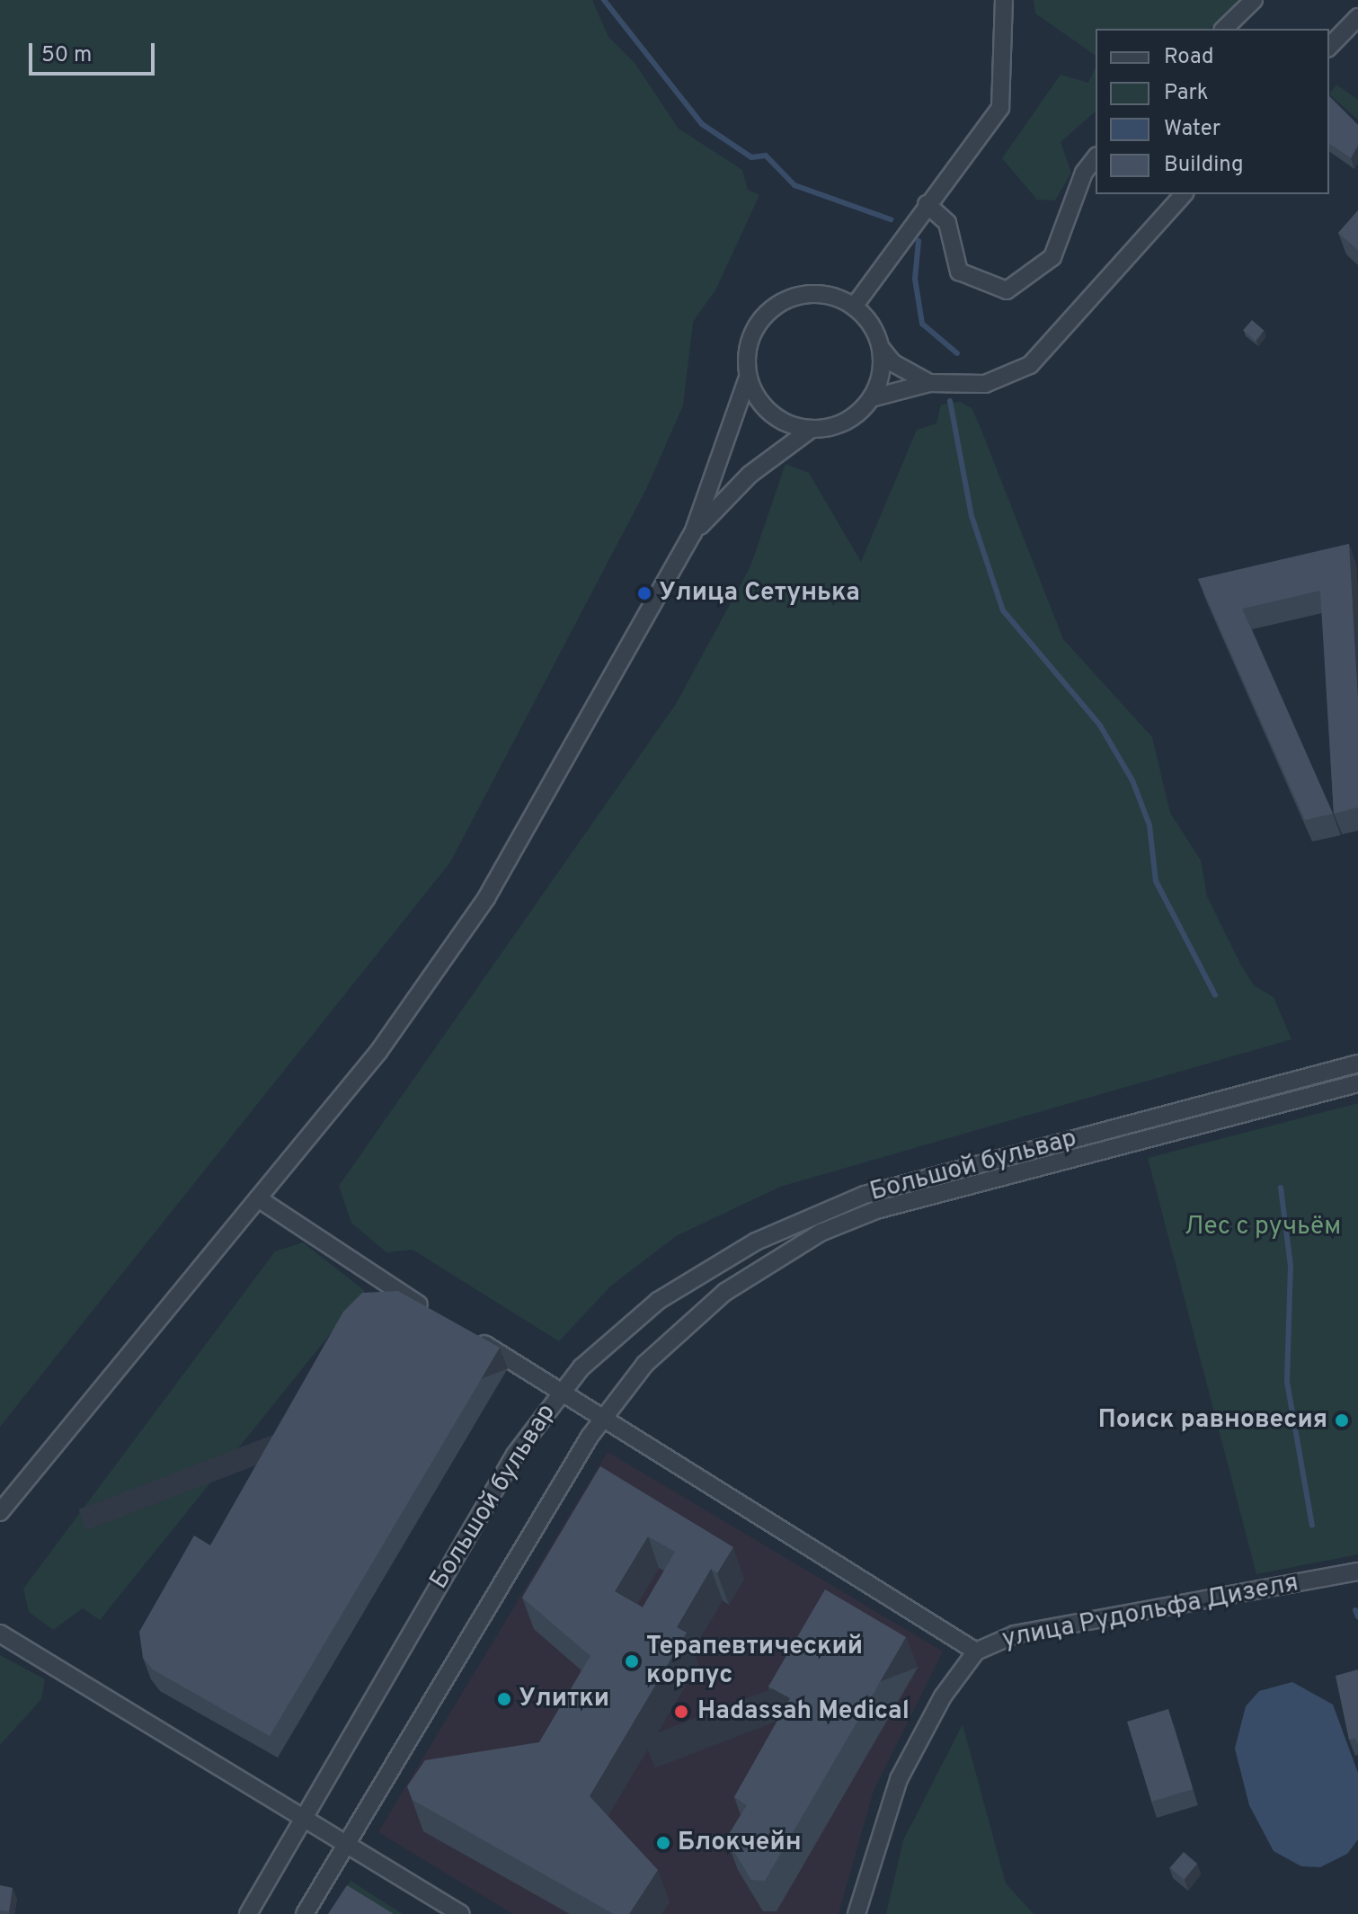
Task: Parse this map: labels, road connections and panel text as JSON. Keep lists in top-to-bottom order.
{
  "streets": {
    "street": ["Большой бульвар", "улица Рудольфа Дизеля"]
  },
  "parks": ["Лес с ручьём"],
  "places": [
    "Улица Сетунька",
    "Поиск равновесия",
    "Терапевтический корпус",
    "Улитки",
    "Hadassah Medical",
    "Блокчейн"
  ],
  "legend": [
    "Road",
    "Park",
    "Water",
    "Building"
  ],
  "scale_bar": "50 m"
}
